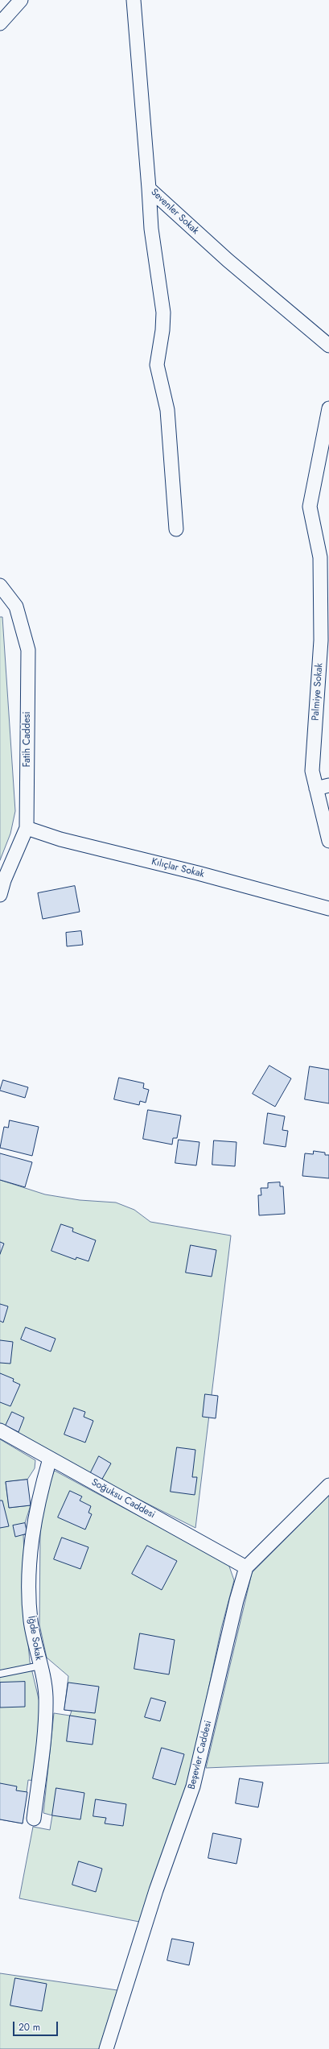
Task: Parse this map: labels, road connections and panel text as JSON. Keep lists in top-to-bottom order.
{
  "streets": {
    "street": [
      "Sevenler Sokak",
      "Palmiye Sokak",
      "Fatih Caddesi",
      "Kılıçlar Sokak",
      "Soğuksu Caddesi",
      "İğde Sokak",
      "Beşevler Caddesi"
    ]
  },
  "crossings": [
    ["Fatih Caddesi", "Kılıçlar Sokak"],
    ["Soğuksu Caddesi", "İğde Sokak"],
    ["Soğuksu Caddesi", "Beşevler Caddesi"]
  ],
  "scale_bar": "20 m"
}
